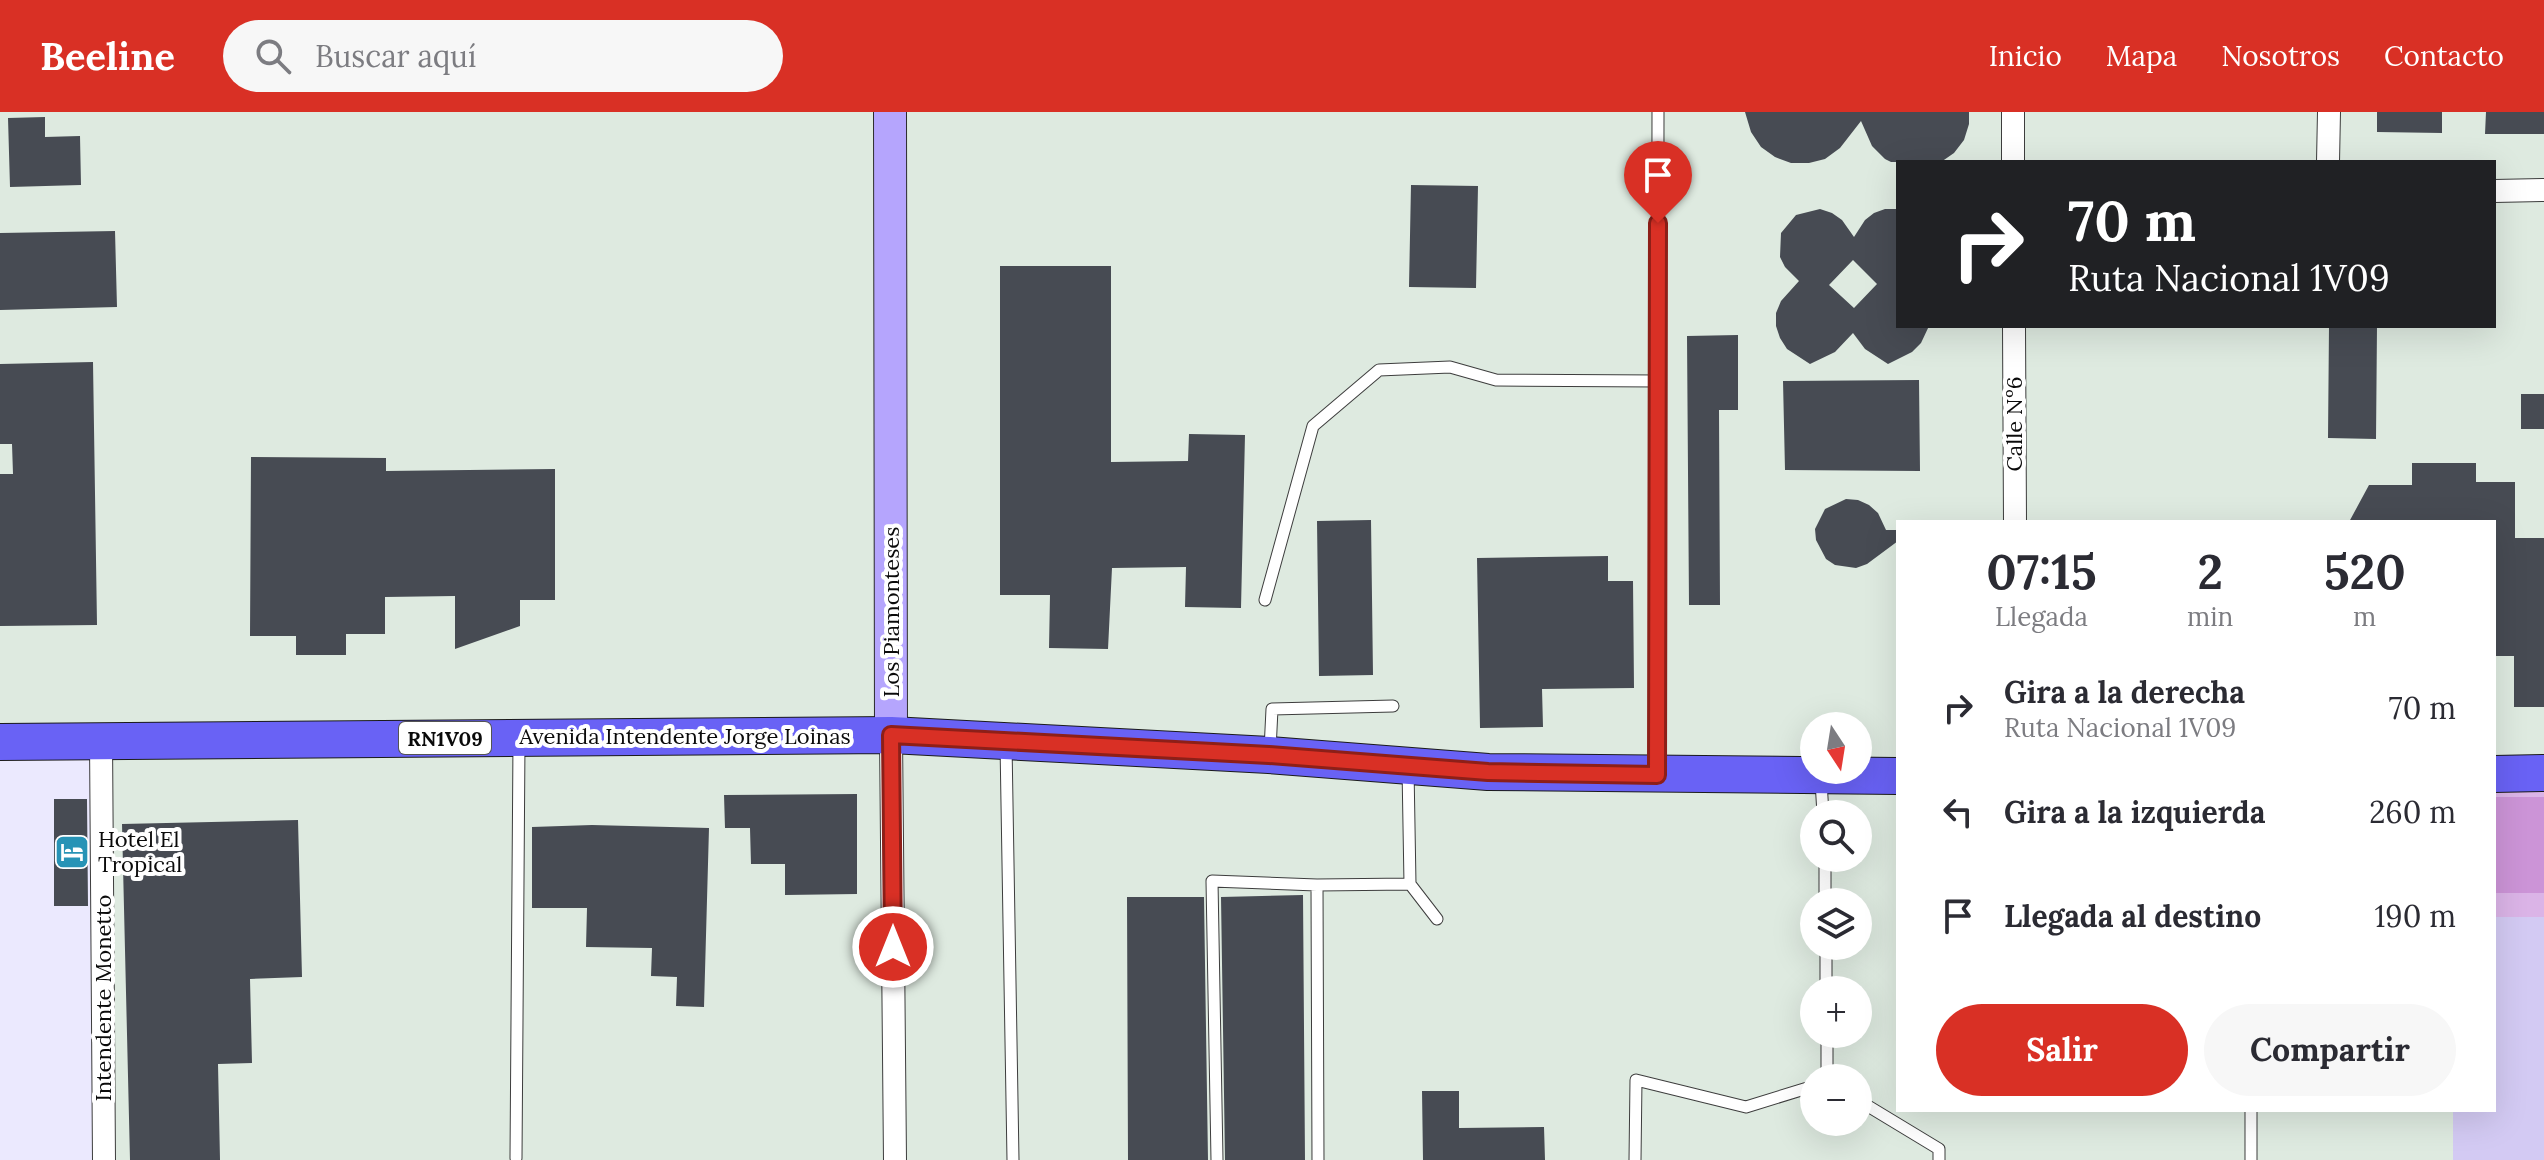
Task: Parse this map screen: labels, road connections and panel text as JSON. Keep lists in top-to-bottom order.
{
  "streets": {
    "main road": ["Los Piamonteses", "Avenida Intendente Jorge Loinas", "RN1V09"],
    "street": ["Calle Nº6", "Intendente Monetto"]
  },
  "crossings": [
    ["Los Piamonteses", "Avenida Intendente Jorge Loinas"],
    ["Los Piamonteses", "RN1V09"],
    ["Avenida Intendente Jorge Loinas", "RN1V09"],
    ["Avenida Intendente Jorge Loinas", "Intendente Monetto"]
  ],
  "places": {
    "hotel": ["Hotel El Tropical"]
  },
  "north": "bottom",
  "page": {
    "header": "Beeline",
    "search": "Buscar aquí",
    "nav": [
      "Inicio",
      "Mapa",
      "Nosotros",
      "Contacto"
    ],
    "turn": ["70 m", "Ruta Nacional 1V09"],
    "eta": [
      "07:15",
      "Llegada",
      "2",
      "min",
      "520",
      "m"
    ],
    "list": [
      {
        "name": "Gira a la derecha",
        "note": "Ruta Nacional 1V09",
        "value": "70 m"
      },
      {
        "name": "Gira a la izquierda",
        "value": "260 m"
      },
      {
        "name": "Llegada al destino",
        "value": "190 m"
      }
    ],
    "map_buttons": ["+", "−"],
    "buttons": ["Salir", "Compartir"]
  }
}
